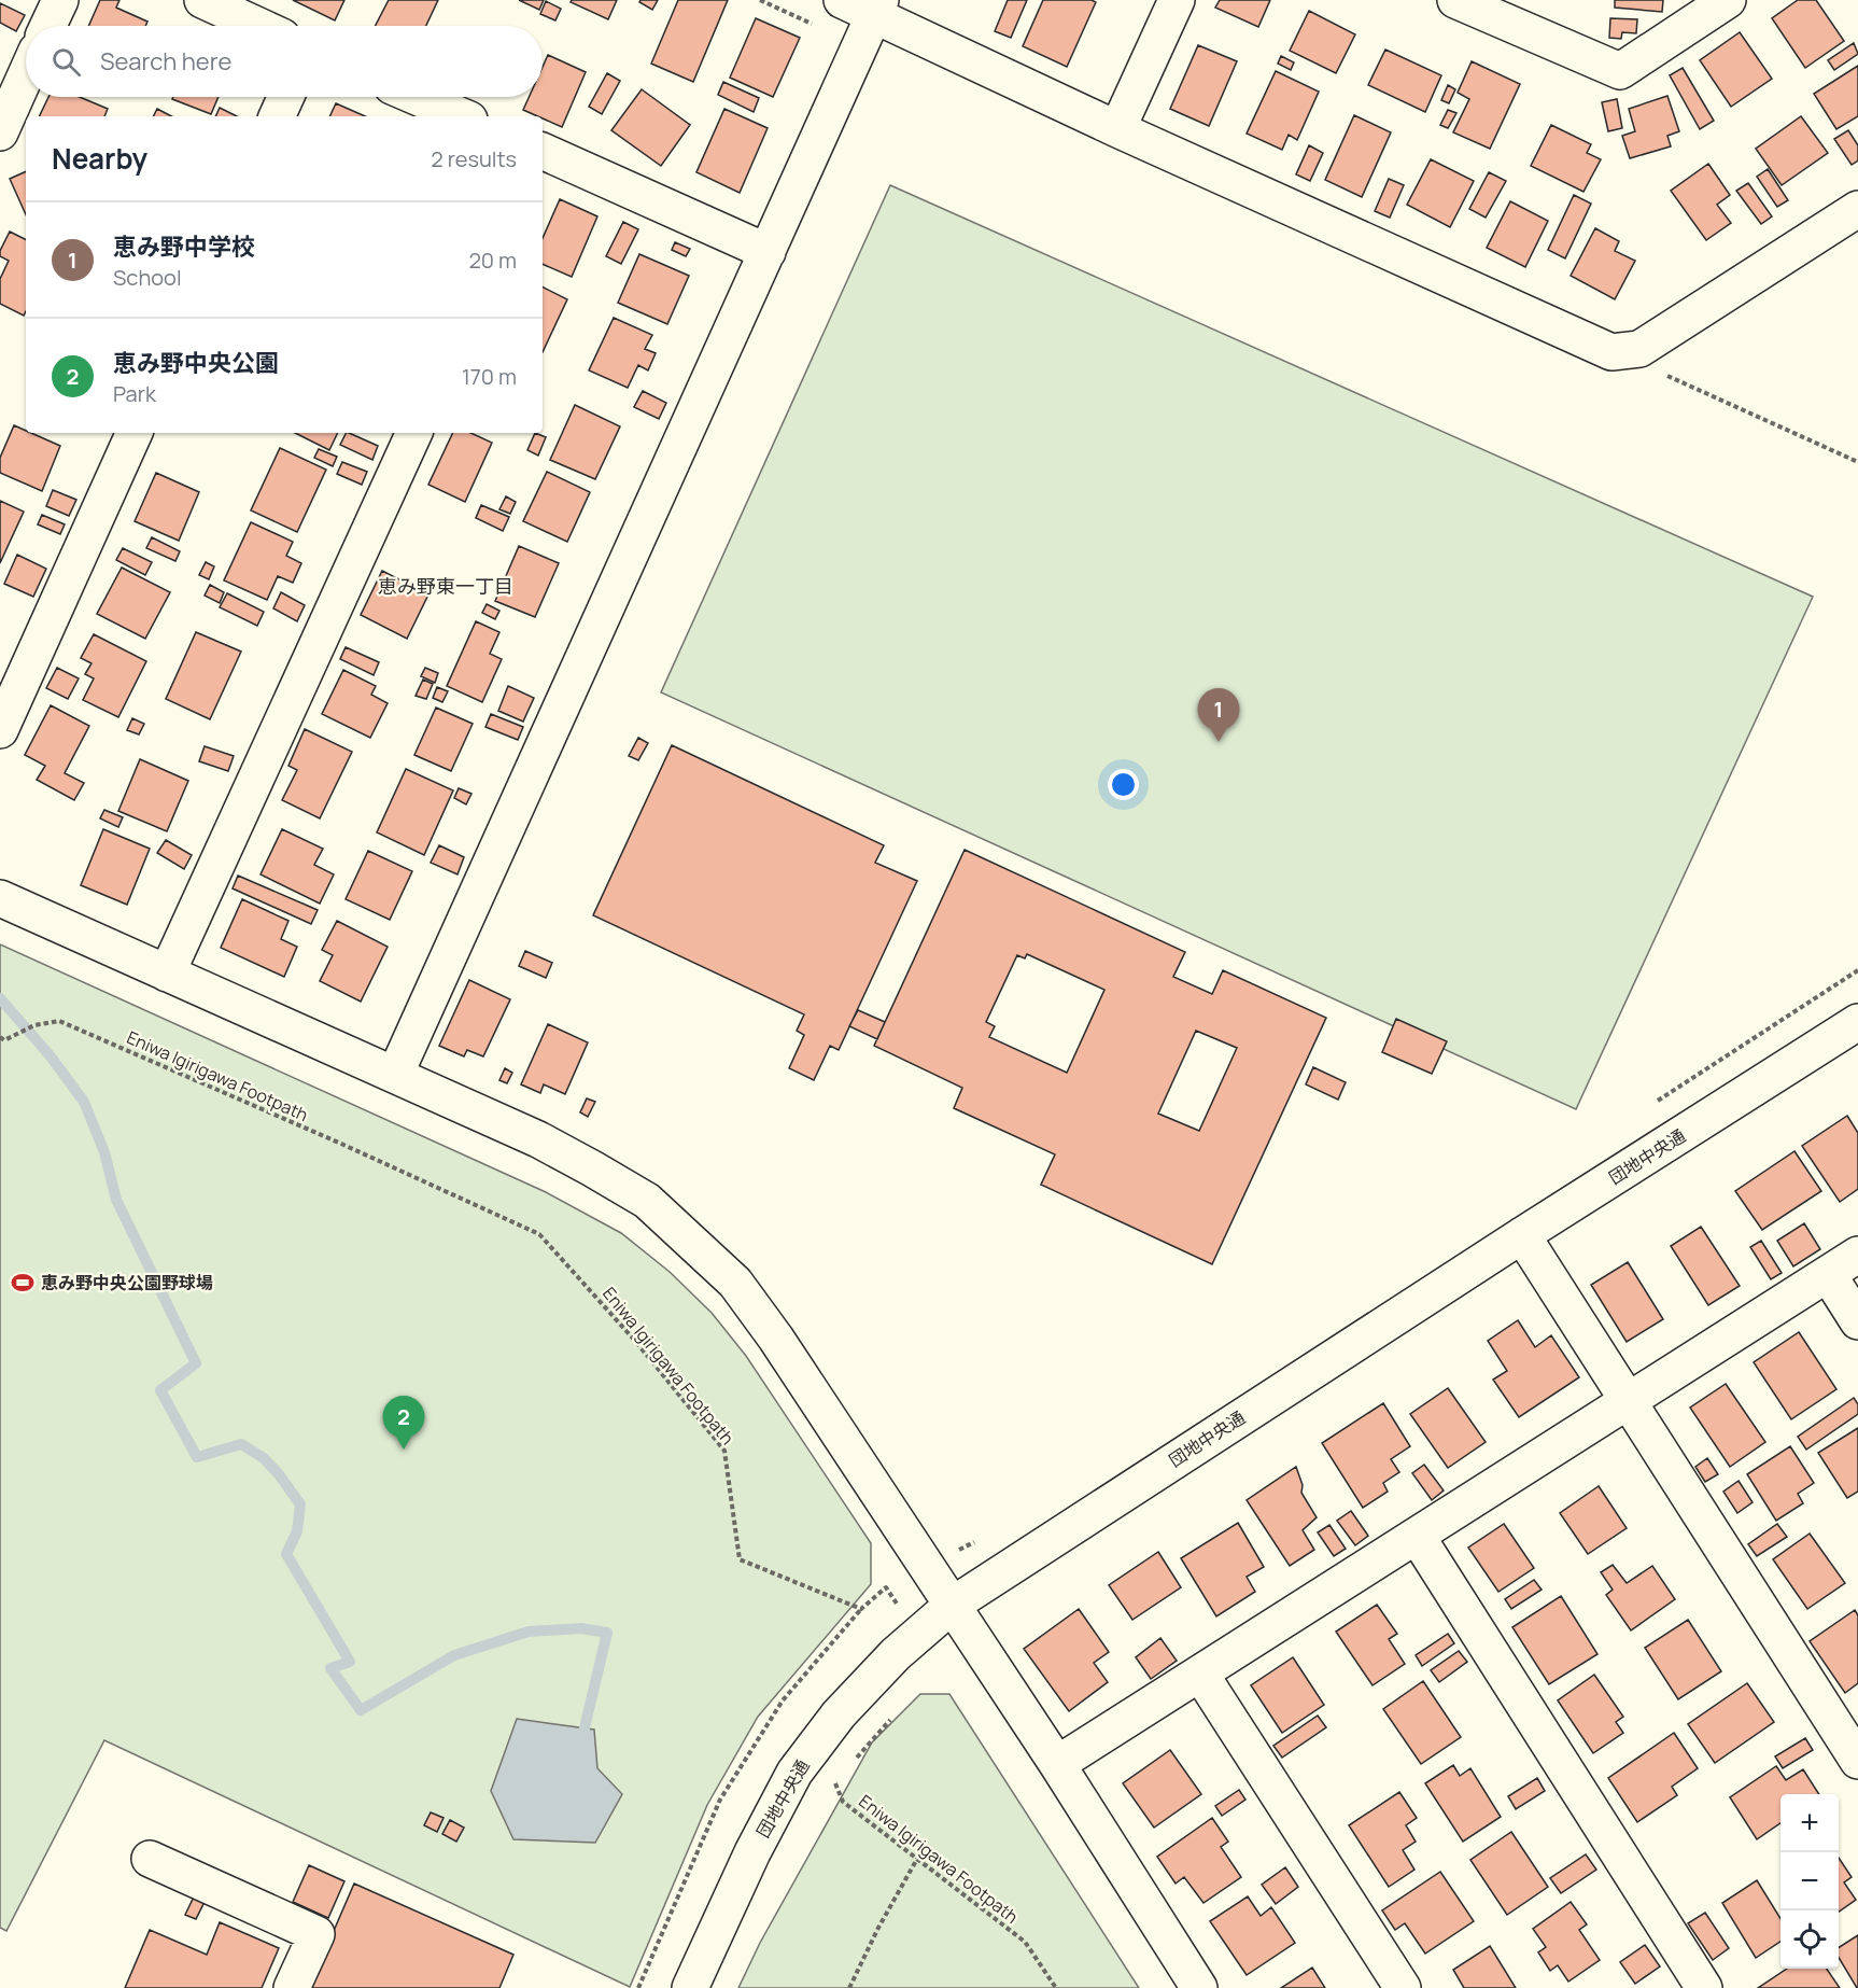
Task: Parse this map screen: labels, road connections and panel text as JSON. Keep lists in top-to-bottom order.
{
  "streets": {
    "street": ["団地中央通"],
    "path": ["Eniwa Igirigawa Footpath"]
  },
  "districts": ["恵み野東一丁目"],
  "places": {
    "sports": ["恵み野中央公園野球場"]
  },
  "page": {
    "search": "Search here",
    "heading": ["Nearby", "2 results"],
    "list": [
      {
        "mark": "1",
        "name": "恵み野中学校",
        "note": "School",
        "value": "20 m"
      },
      {
        "mark": "2",
        "name": "恵み野中央公園",
        "note": "Park",
        "value": "170 m"
      }
    ],
    "pins": ["1", "2"],
    "map_buttons": ["+", "−"]
  }
}
